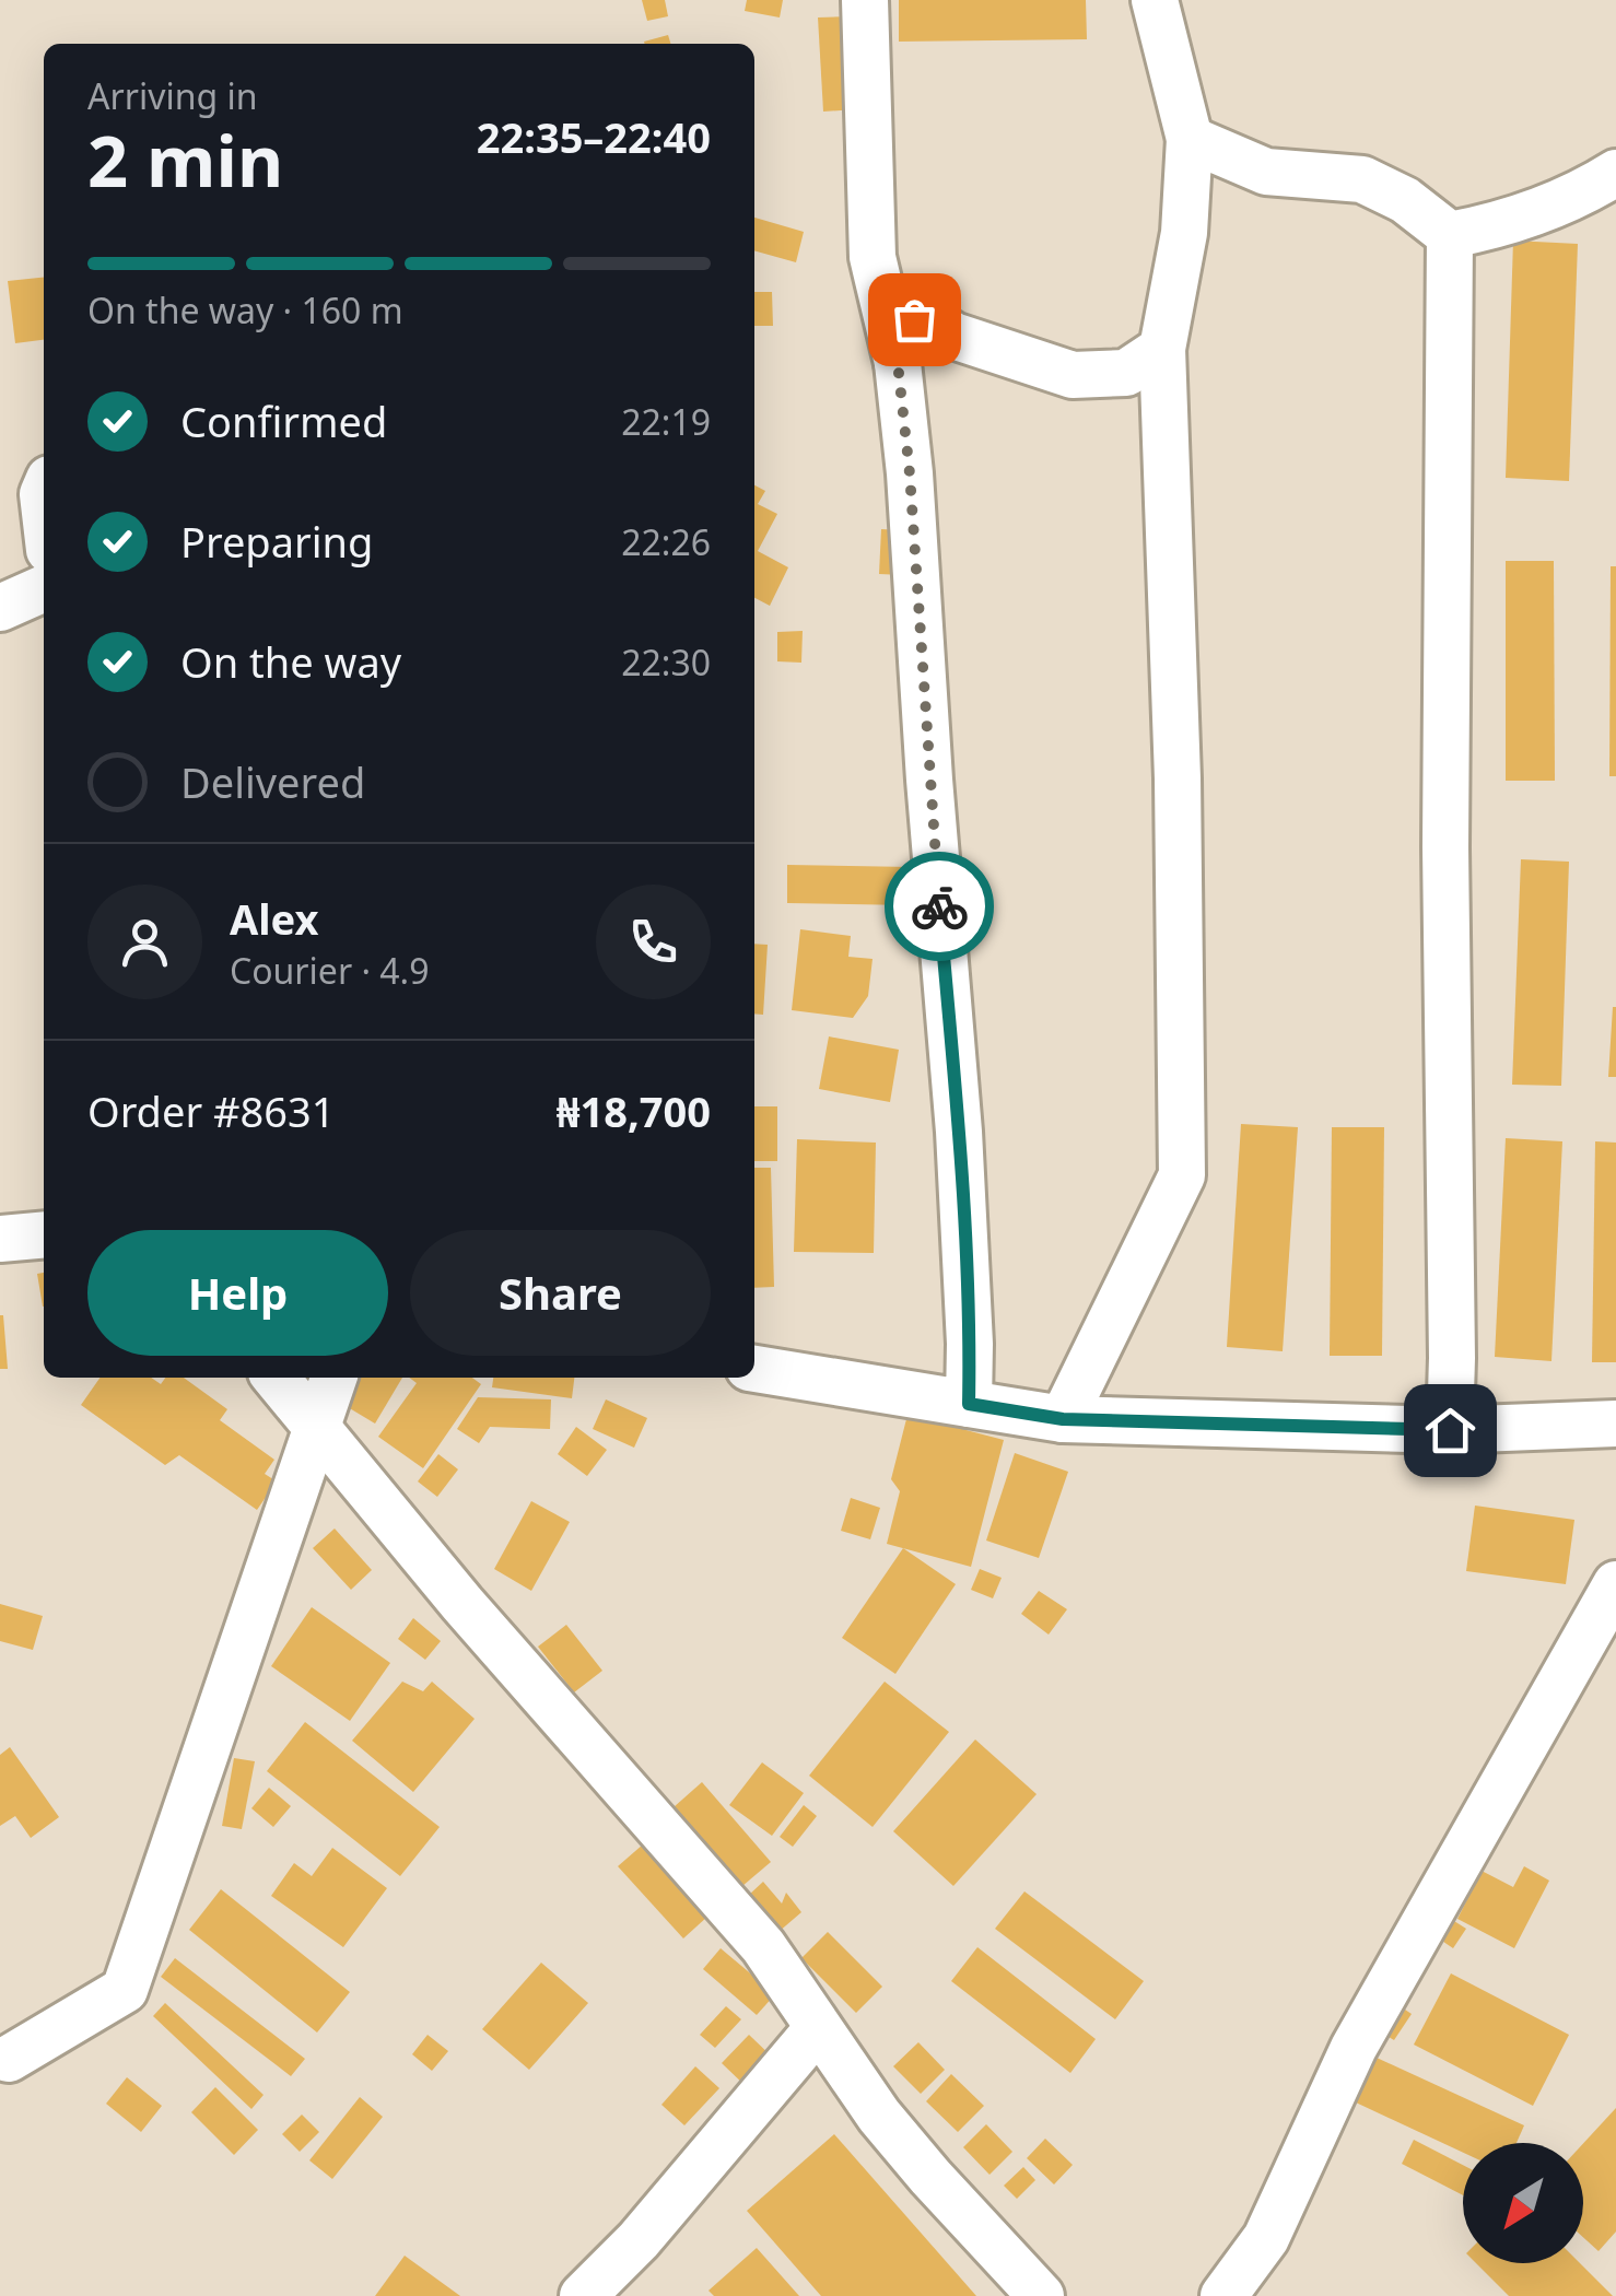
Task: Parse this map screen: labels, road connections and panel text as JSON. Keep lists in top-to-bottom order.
{
  "north": "bottom left",
  "page": {
    "heading": ["2 min", "Arriving in", "22:35–22:40"],
    "panel": [
      "Alex",
      "Courier · 4.9",
      "Order #8631",
      "₦18,700"
    ],
    "bar": "On the way · 160 m",
    "list": [
      ["Confirmed", "22:19"],
      ["Preparing", "22:26"],
      ["On the way", "22:30"],
      "Delivered"
    ],
    "buttons": ["Help", "Share"]
  }
}
